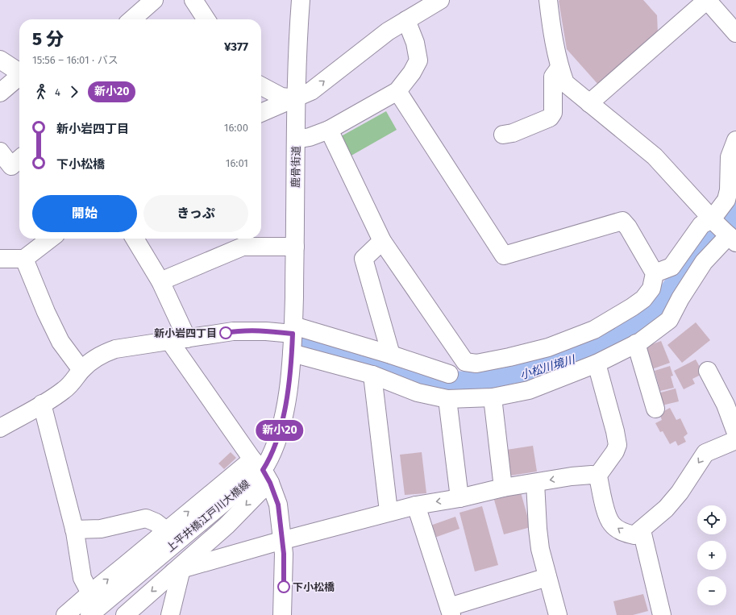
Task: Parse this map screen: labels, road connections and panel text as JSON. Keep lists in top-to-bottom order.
{
  "streets": {
    "street": ["鹿骨街道", "上平井橋江戸川大橋線"]
  },
  "crossings": [
    ["鹿骨街道", "上平井橋江戸川大橋線"]
  ],
  "water": ["小松川境川"],
  "places": ["新小岩四丁目", "下小松橋"],
  "lines": ["bus line 新小20"],
  "page": {
    "on_map": "新小20",
    "heading": ["5 分", "15:56 – 16:01 · バス", "¥377"],
    "legs": ["4", "新小20"],
    "list": [
      {
        "name": "新小岩四丁目",
        "value": "16:00"
      },
      {
        "name": "下小松橋",
        "value": "16:01"
      }
    ],
    "buttons": ["開始", "きっぷ"],
    "map_buttons": ["+", "−"]
  }
}
